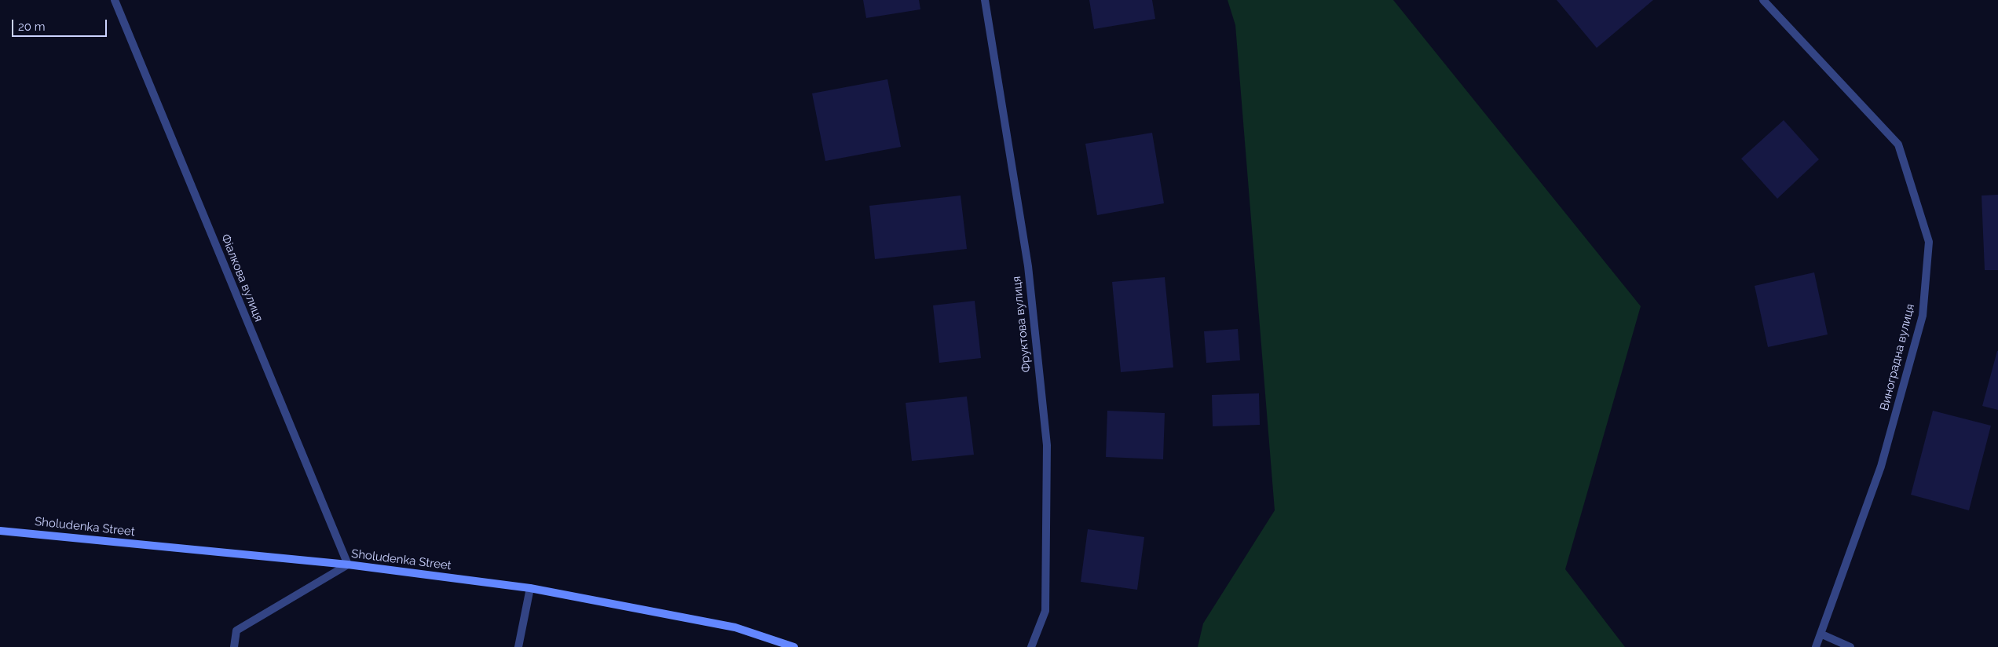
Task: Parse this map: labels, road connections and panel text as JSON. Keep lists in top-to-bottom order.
{
  "streets": {
    "main road": ["Sholudenka Street"],
    "street": ["Фіалкова вулиця", "Фруктова вулиця", "Виноградна вулиця"]
  },
  "crossings": [
    ["Фіалкова вулиця", "Sholudenka Street"]
  ],
  "scale_bar": "20 m"
}
